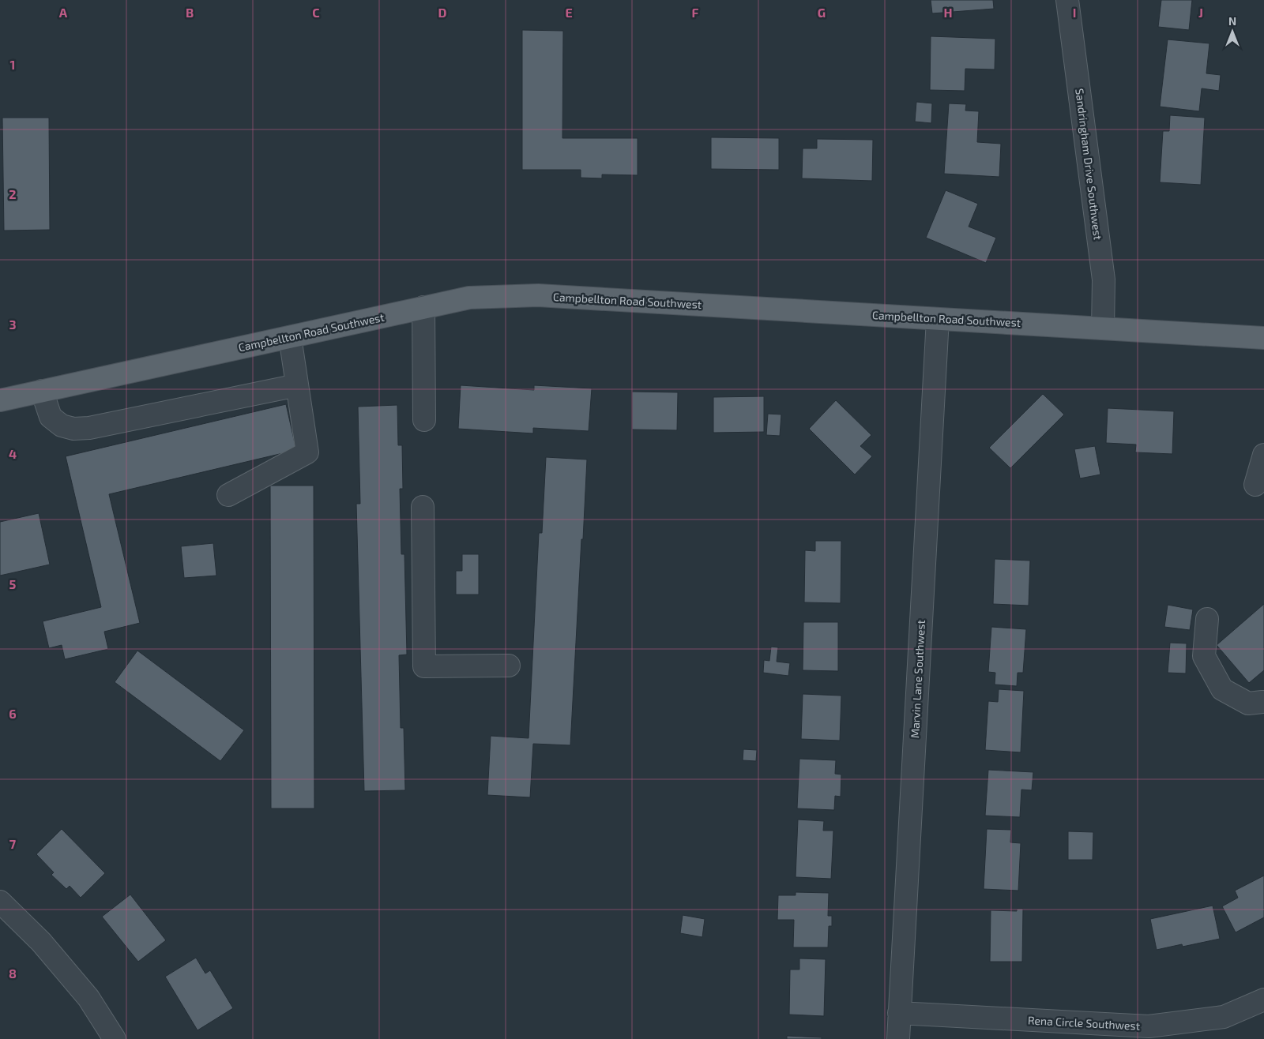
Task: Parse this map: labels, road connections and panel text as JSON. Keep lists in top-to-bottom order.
{
  "streets": {
    "main road": ["Campbellton Road Southwest"],
    "street": ["Sandringham Drive Southwest", "Marvin Lane Southwest", "Rena Circle Southwest"]
  },
  "crossings": [
    ["Sandringham Drive Southwest", "Campbellton Road Southwest"],
    ["Campbellton Road Southwest", "Marvin Lane Southwest"],
    ["Marvin Lane Southwest", "Rena Circle Southwest"]
  ],
  "north": "top",
  "grid": {
    "columns": [
      "A",
      "B",
      "C",
      "D",
      "E",
      "F",
      "G",
      "H",
      "I",
      "J"
    ],
    "rows": [
      "1",
      "2",
      "3",
      "4",
      "5",
      "6",
      "7",
      "8"
    ]
  }
}
